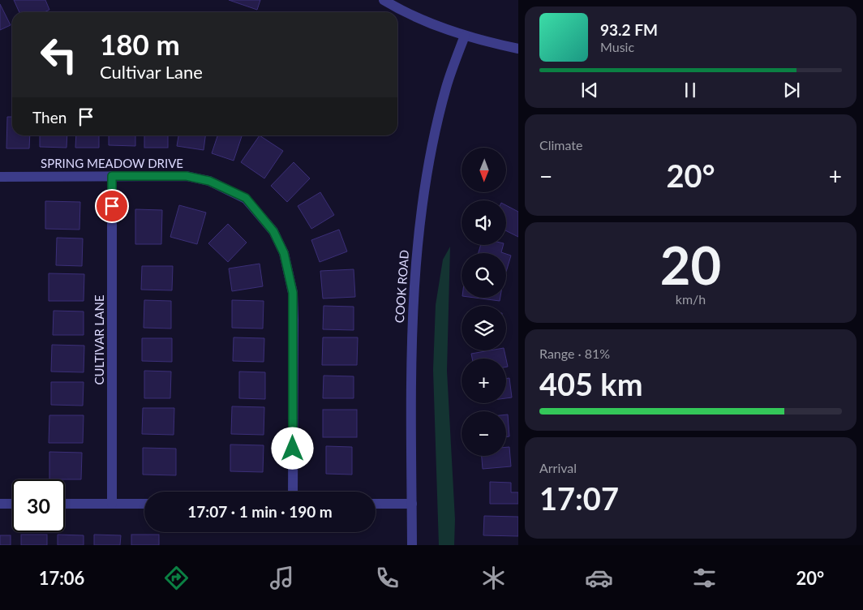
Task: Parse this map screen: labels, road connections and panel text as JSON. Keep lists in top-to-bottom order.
{
  "streets": {
    "street": ["SPRING MEADOW DRIVE", "COOK ROAD", "CULTIVAR LANE"]
  },
  "crossings": [
    ["SPRING MEADOW DRIVE", "CULTIVAR LANE"]
  ],
  "north": "bottom",
  "page": {
    "turn": ["180 m", "Cultivar Lane"],
    "song": ["93.2 FM", "Music"],
    "then": "Then",
    "tile": [
      "Climate",
      ["20", "km/h"],
      ["Range · 81%", "405 km"],
      ["Arrival", "17:07"]
    ],
    "map_buttons": ["+", "−"],
    "heat": ["−", "20°", "+"],
    "limit": "30",
    "trip": "17:07 · 1 min · 190 m",
    "tabs": ["17:06", "20°"]
  }
}
